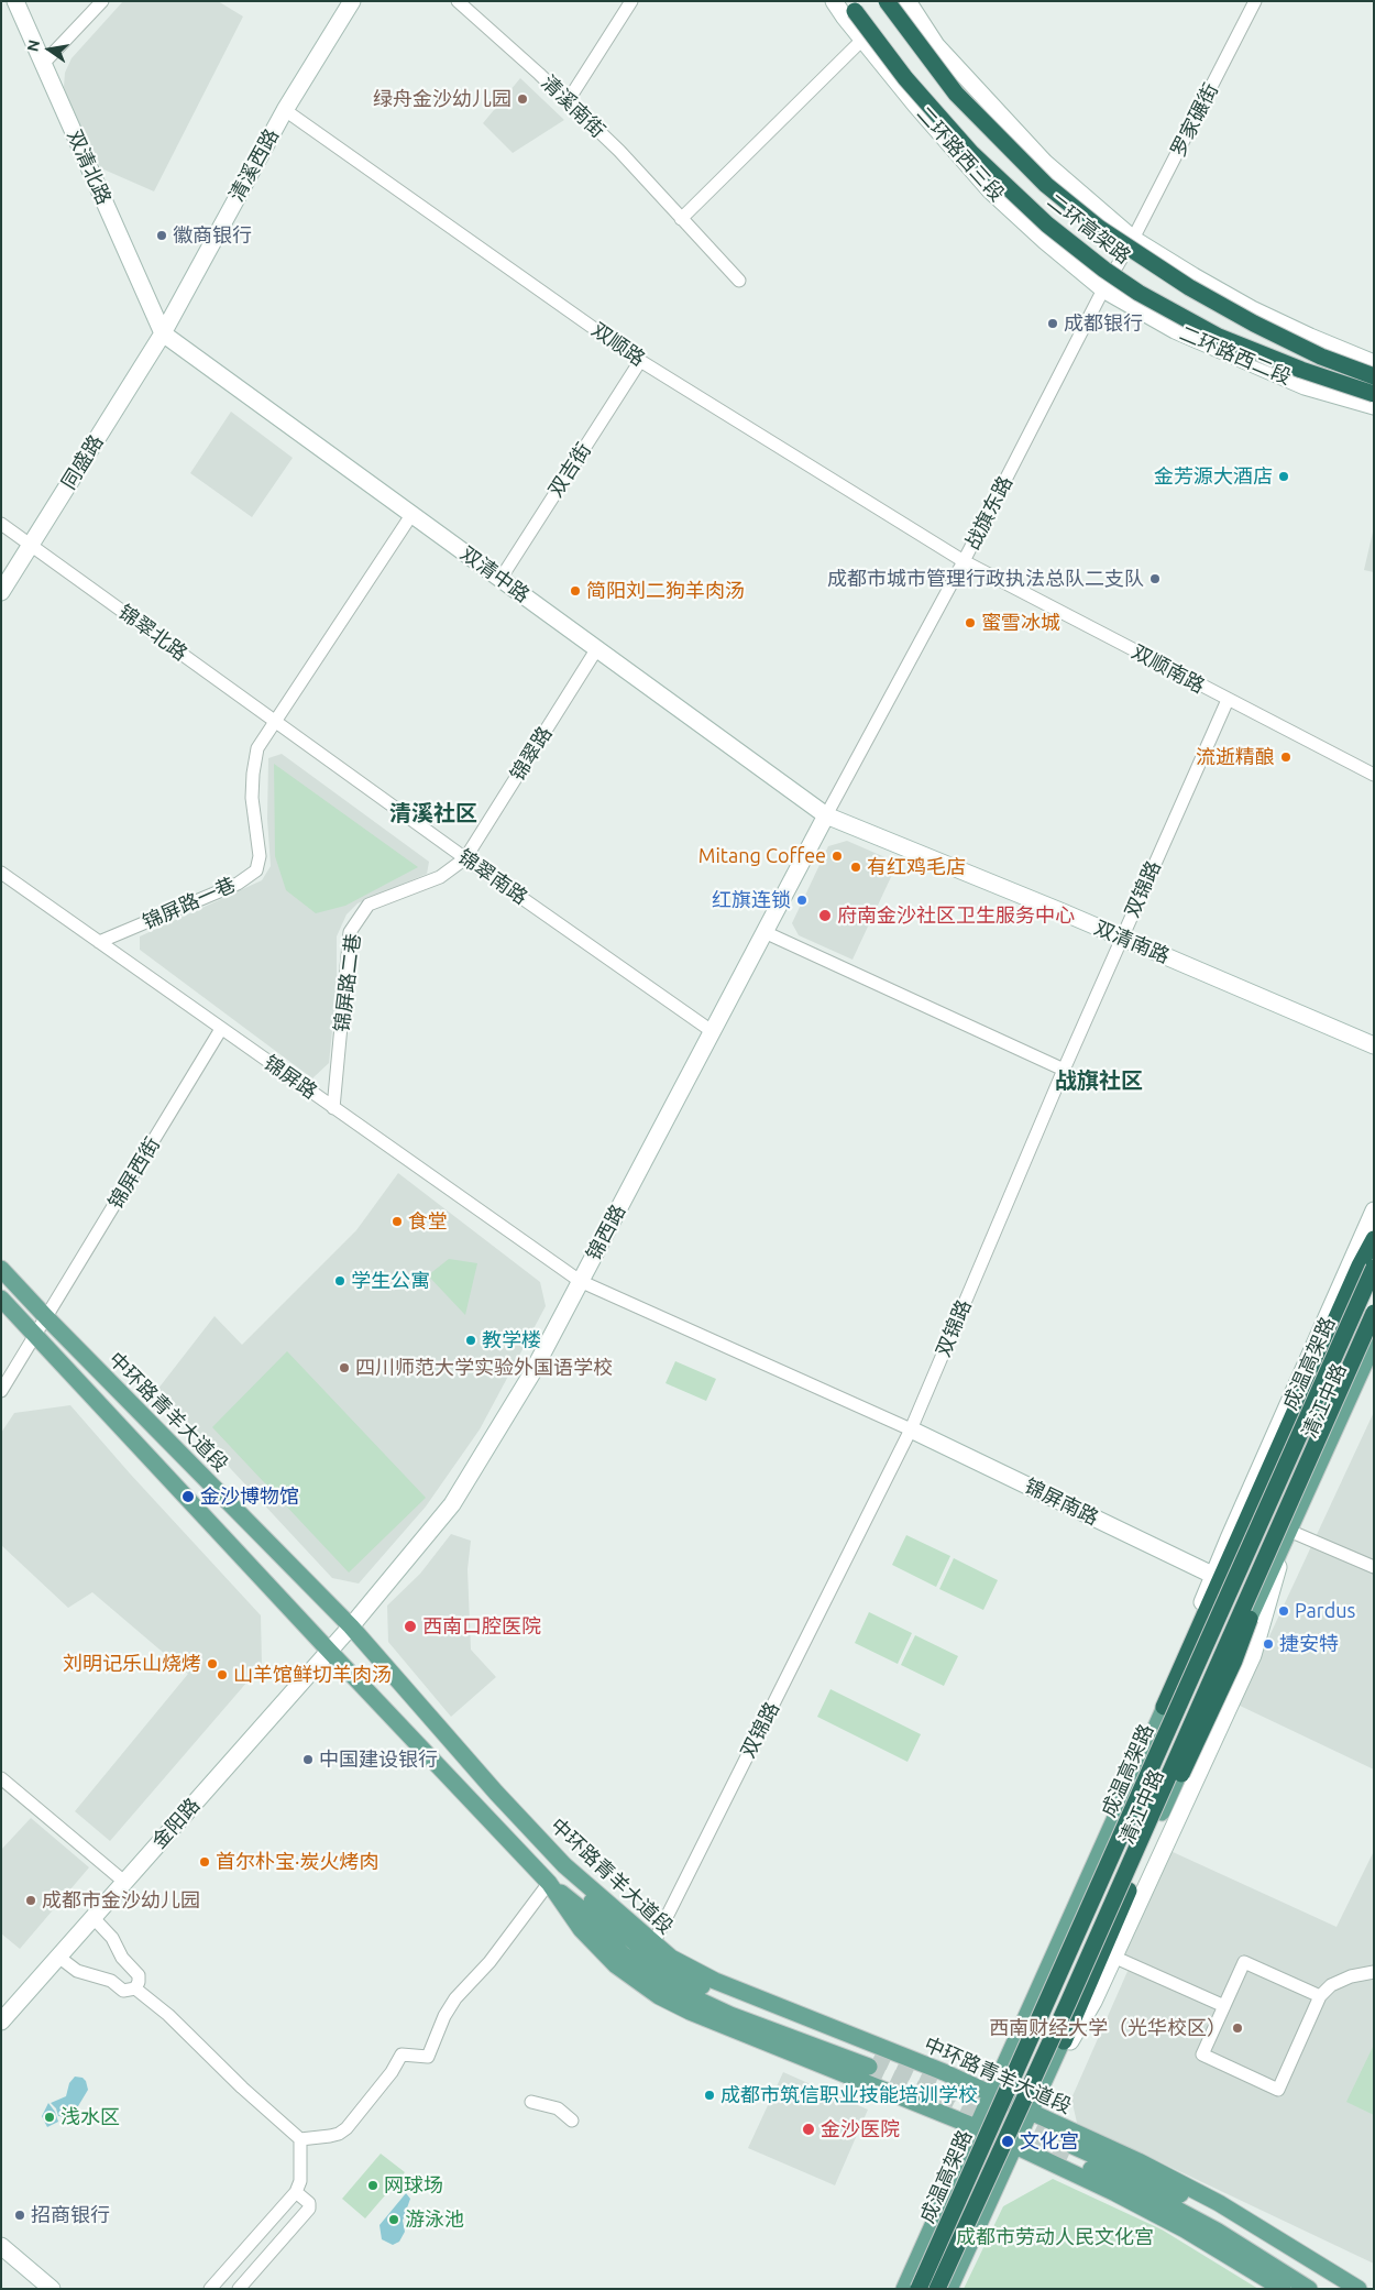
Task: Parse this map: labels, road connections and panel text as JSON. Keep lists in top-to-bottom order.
{
  "streets": {
    "highway": ["二环高架路", "成温高架路"],
    "main road": ["清江中路", "中环路青羊大道段"],
    "street": [
      "清溪南街",
      "罗家碾街",
      "二环路西三段",
      "清溪西路",
      "双清北路",
      "双顺路",
      "二环路西二段",
      "同盛路",
      "双吉街",
      "战旗东路",
      "双清中路",
      "锦翠北路",
      "双顺南路",
      "锦翠路",
      "锦翠南路",
      "双锦路",
      "锦屏路一巷",
      "双清南路",
      "锦屏路二巷",
      "锦屏路",
      "锦屏西街",
      "锦西路",
      "锦屏南路",
      "金阳路"
    ]
  },
  "crossings": [
    ["罗家碾街", "战旗东路"],
    ["二环路西三段", "二环路西二段"],
    ["二环路西三段", "战旗东路"],
    ["清溪西路", "双清北路"],
    ["清溪西路", "双顺路"],
    ["清溪西路", "同盛路"],
    ["清溪西路", "双清中路"],
    ["双清北路", "同盛路"],
    ["双清北路", "双清中路"],
    ["双顺路", "双吉街"],
    ["双顺路", "战旗东路"],
    ["双顺路", "双顺南路"],
    ["二环路西二段", "战旗东路"],
    ["同盛路", "双清中路"],
    ["同盛路", "锦翠北路"],
    ["双吉街", "双清中路"],
    ["战旗东路", "双清中路"],
    ["战旗东路", "双顺南路"],
    ["战旗东路", "双清南路"],
    ["战旗东路", "锦西路"],
    ["双清中路", "锦翠路"],
    ["双清中路", "双清南路"],
    ["双清中路", "锦西路"],
    ["锦翠北路", "锦翠南路"],
    ["锦翠北路", "锦屏路一巷"],
    ["双顺南路", "双锦路"],
    ["锦翠路", "锦翠南路"],
    ["锦翠路", "锦屏路二巷"],
    ["锦翠南路", "锦屏路一巷"],
    ["锦翠南路", "锦屏路二巷"],
    ["锦翠南路", "锦西路"],
    ["双锦路", "双清南路"],
    ["双锦路", "锦屏路"],
    ["双锦路", "中环路青羊大道段"],
    ["双锦路", "锦屏南路"],
    ["锦屏路一巷", "锦屏路"],
    ["双清南路", "锦西路"],
    ["锦屏路二巷", "锦屏路"],
    ["锦屏路", "锦屏西街"],
    ["锦屏路", "锦西路"],
    ["锦屏路", "锦屏南路"],
    ["锦屏西街", "中环路青羊大道段"],
    ["锦西路", "中环路青羊大道段"],
    ["锦西路", "金阳路"],
    ["成温高架路", "清江中路"],
    ["清江中路", "中环路青羊大道段"],
    ["清江中路", "锦屏南路"],
    ["中环路青羊大道段", "金阳路"]
  ],
  "districts": ["清溪社区", "战旗社区"],
  "parks": ["成都市劳动人民文化宫"],
  "places": [
    "绿舟金沙幼儿园",
    "徽商银行",
    "成都银行",
    "金芳源大酒店",
    "成都市城市管理行政执法总队二支队",
    "简阳刘二狗羊肉汤",
    "蜜雪冰城",
    "流逝精酿",
    "Mitang Coffee",
    "有红鸡毛店",
    "红旗连锁",
    "府南金沙社区卫生服务中心",
    "食堂",
    "学生公寓",
    "教学楼",
    "四川师范大学实验外国语学校",
    "金沙博物馆",
    "Pardus",
    "西南口腔医院",
    "捷安特",
    "刘明记乐山烧烤",
    "山羊馆鲜切羊肉汤",
    "中国建设银行",
    "首尔朴宝·炭火烤肉",
    "成都市金沙幼儿园",
    "西南财经大学（光华校区）",
    "成都市筑信职业技能培训学校",
    "浅水区",
    "金沙医院",
    "文化宫",
    "网球场",
    "招商银行",
    "游泳池"
  ],
  "north": "left"
}
